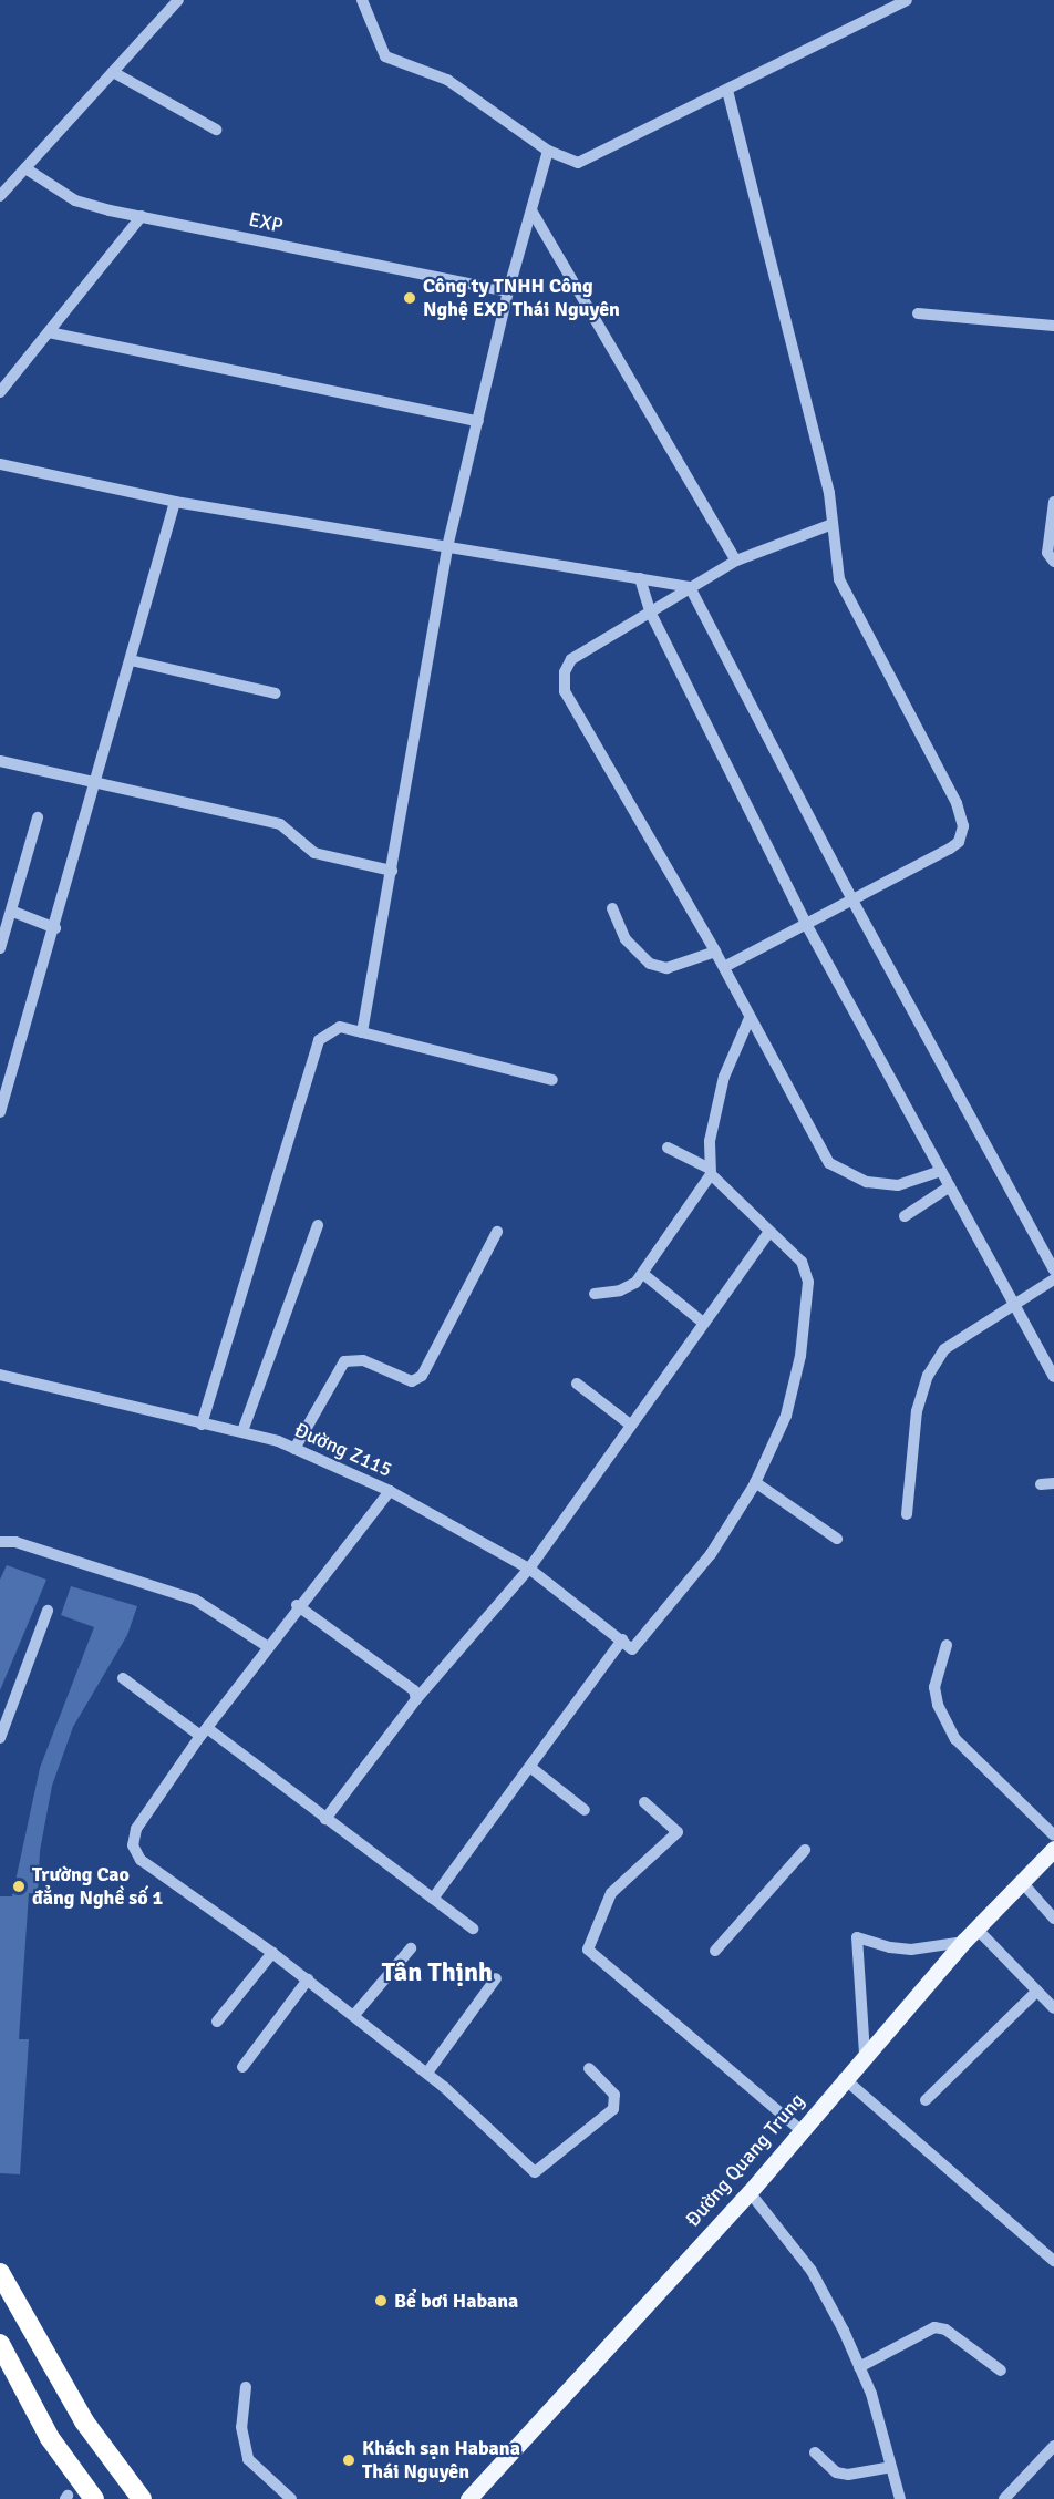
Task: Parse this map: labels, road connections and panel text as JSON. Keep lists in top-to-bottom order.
{
  "streets": {
    "main road": ["Đường Quang Trung"],
    "street": ["EXP", "Đường Z115"]
  },
  "districts": ["Tân Thịnh"],
  "places": [
    "Công ty TNHH Công Nghệ EXP Thái Nguyên",
    "Trường Cao đẳng Nghề số 1",
    "Bể bơi Habana",
    "Khách sạn Habana Thái Nguyên"
  ]
}
